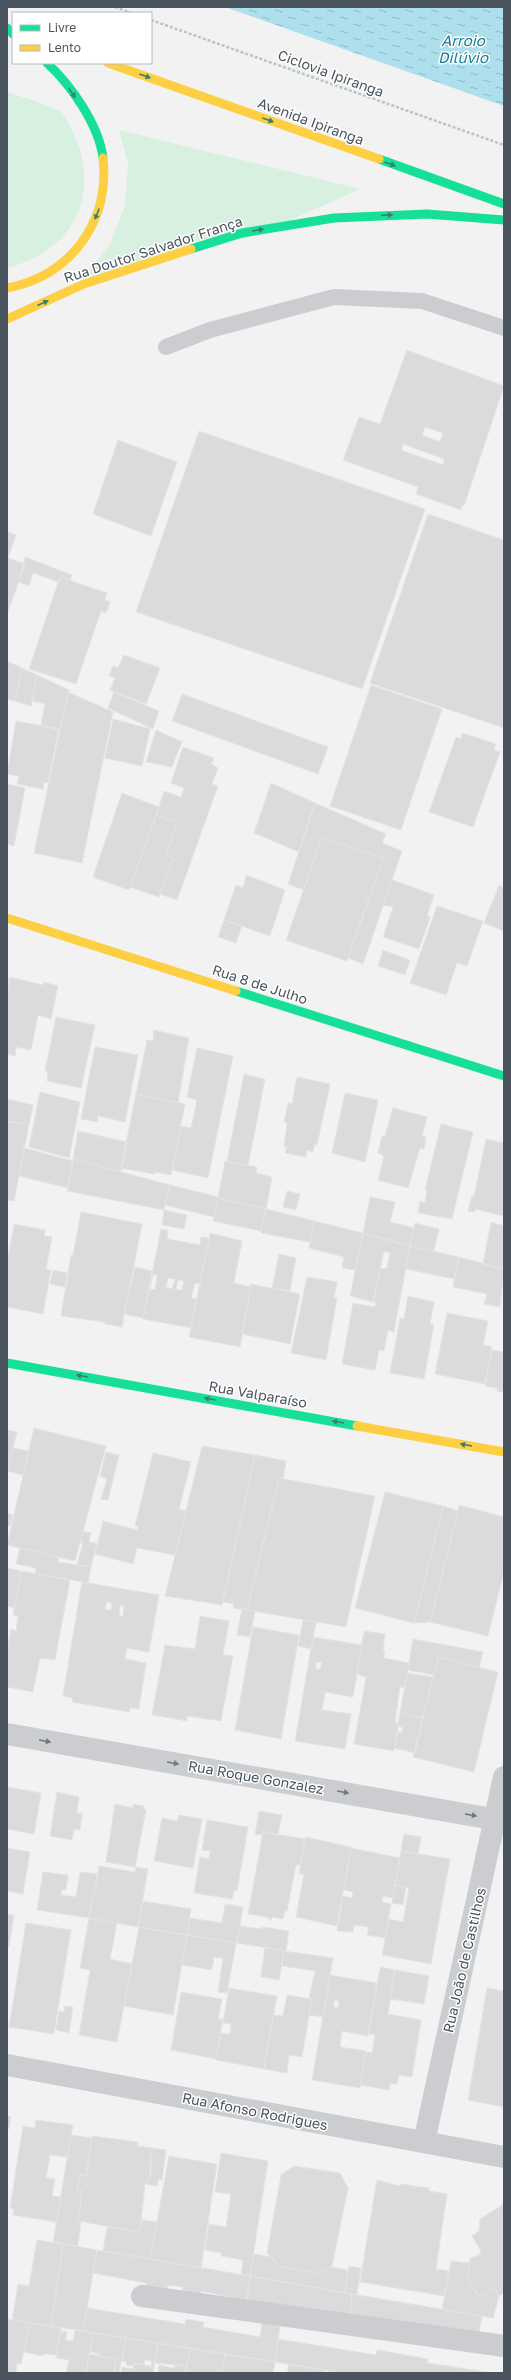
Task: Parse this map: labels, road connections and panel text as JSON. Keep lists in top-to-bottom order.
{
  "streets": {
    "main road": [
      "Avenida Ipiranga",
      "Rua Doutor Salvador França",
      "Rua 8 de Julho",
      "Rua Valparaíso"
    ],
    "street": ["Rua Roque Gonzalez", "Rua João de Castilhos", "Rua Afonso Rodrigues"],
    "path": ["Ciclovia Ipiranga"]
  },
  "crossings": [
    ["Rua Roque Gonzalez", "Rua João de Castilhos"],
    ["Rua João de Castilhos", "Rua Afonso Rodrigues"]
  ],
  "one_way": [
    "Avenida Ipiranga",
    "Rua Doutor Salvador França",
    "Rua Valparaíso",
    "Rua Roque Gonzalez"
  ],
  "water": ["Arroio Dilúvio"],
  "legend": ["Livre", "Lento"]
}
